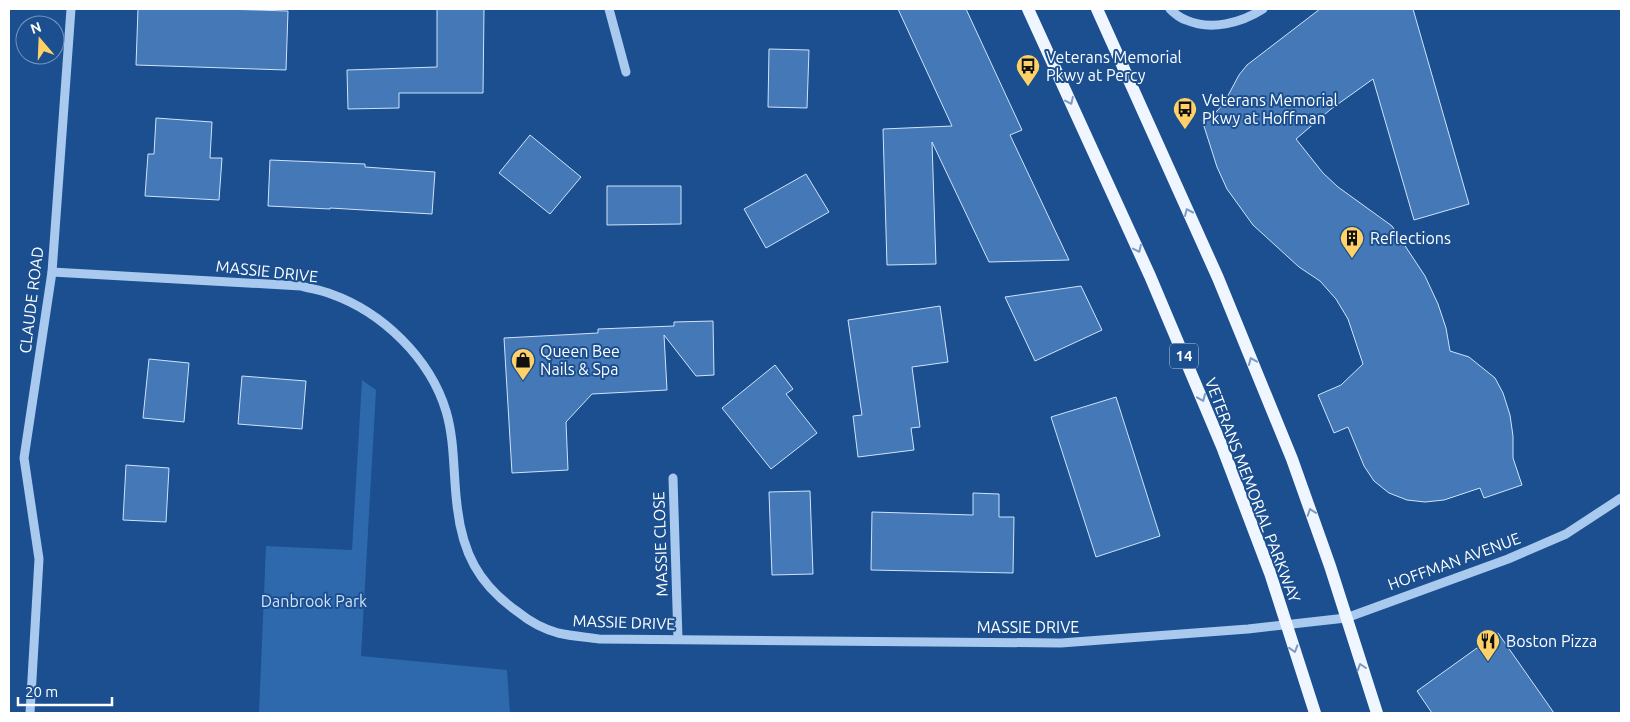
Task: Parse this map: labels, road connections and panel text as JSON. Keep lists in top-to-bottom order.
{
  "streets": {
    "main road": ["14", "VETERANS MEMORIAL PARKWAY"],
    "street": [
      "MASSIE DRIVE",
      "CLAUDE ROAD",
      "MASSIE CLOSE",
      "HOFFMAN AVENUE"
    ]
  },
  "crossings": [
    ["MASSIE DRIVE", "CLAUDE ROAD"],
    ["MASSIE DRIVE", "VETERANS MEMORIAL PARKWAY"],
    ["MASSIE DRIVE", "MASSIE CLOSE"],
    ["MASSIE DRIVE", "HOFFMAN AVENUE"],
    ["VETERANS MEMORIAL PARKWAY", "HOFFMAN AVENUE"]
  ],
  "parks": ["Danbrook Park"],
  "places": {
    "bus stop": ["Veterans Memorial Pkwy at Percy", "Veterans Memorial Pkwy at Hoffman"],
    "building": ["Reflections"],
    "shop": ["Queen Bee Nails & Spa"],
    "restaurant": ["Boston Pizza"]
  },
  "scale_bar": "20 m",
  "north": "top"
}
